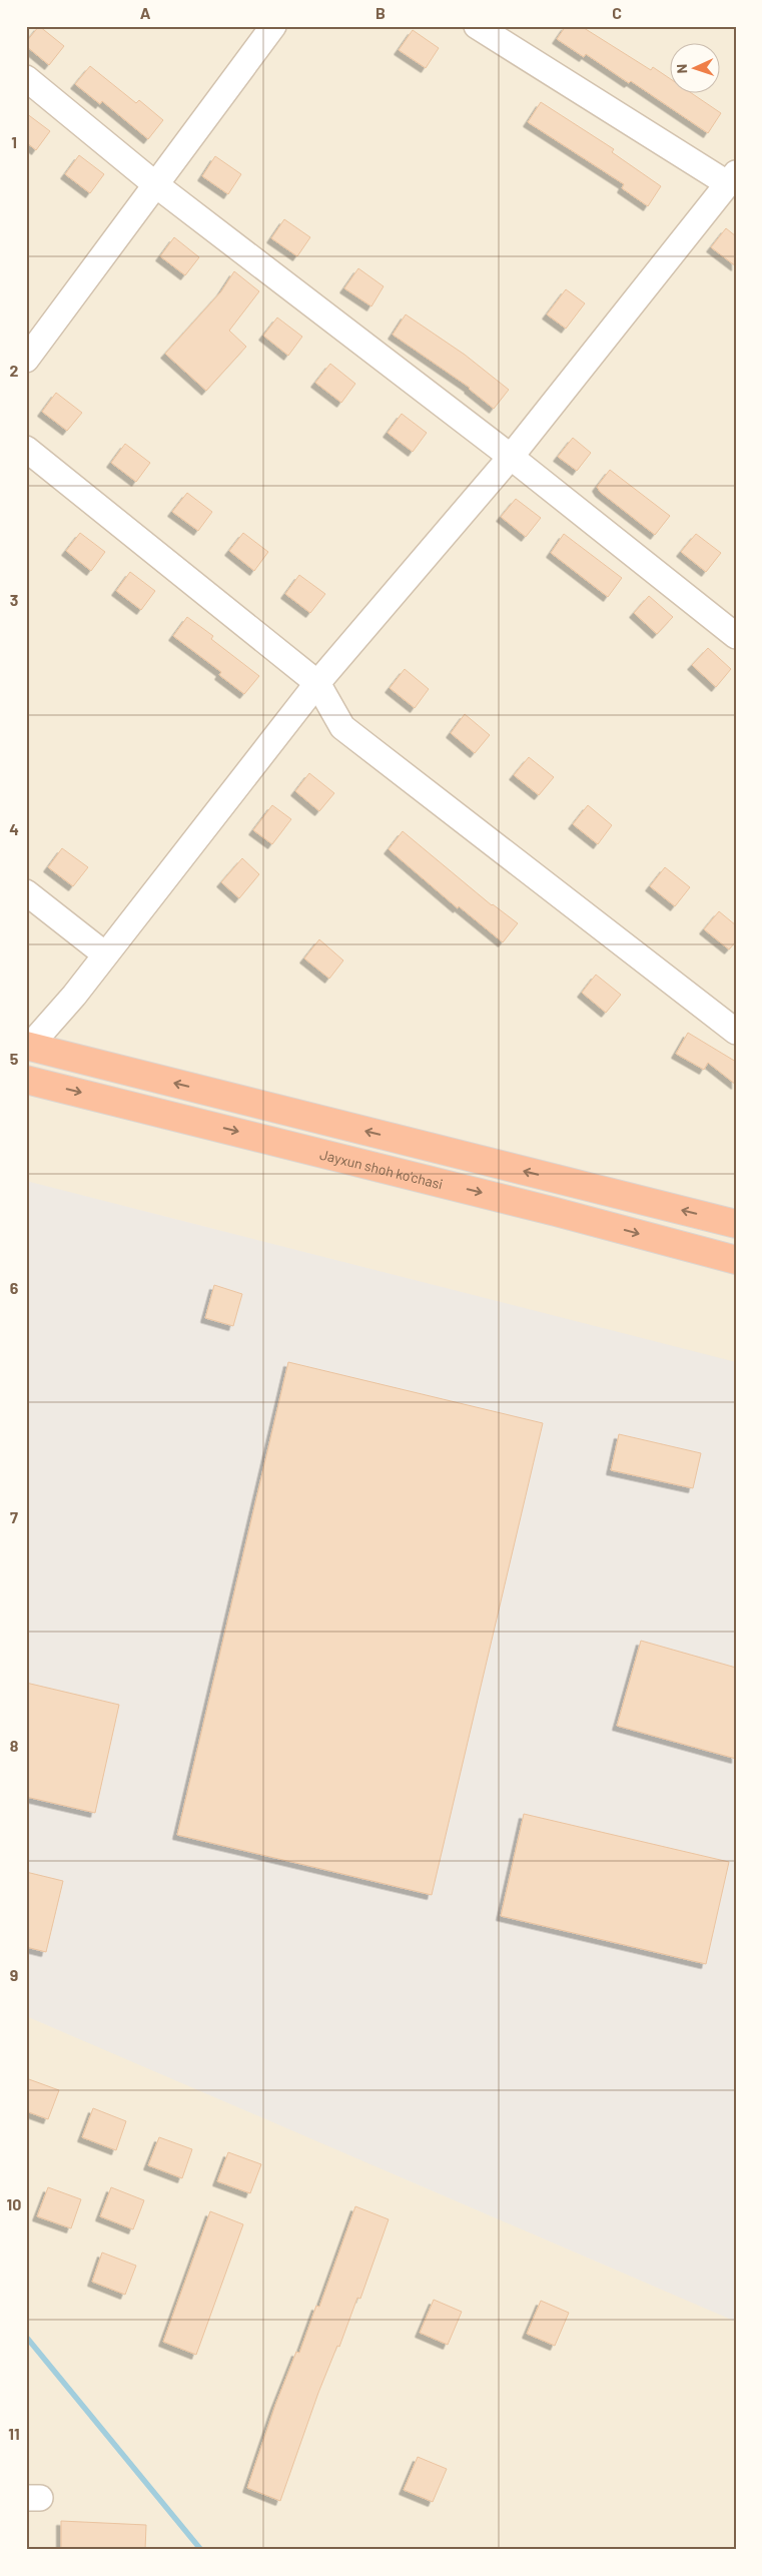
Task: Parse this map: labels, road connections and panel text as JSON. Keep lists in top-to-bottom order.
{
  "streets": {
    "highway": ["Jayxun shoh ko'chasi"]
  },
  "north": "left",
  "grid": {
    "columns": ["A", "B", "C"],
    "rows": [
      "1",
      "2",
      "3",
      "4",
      "5",
      "6",
      "7",
      "8",
      "9",
      "10",
      "11"
    ]
  }
}
